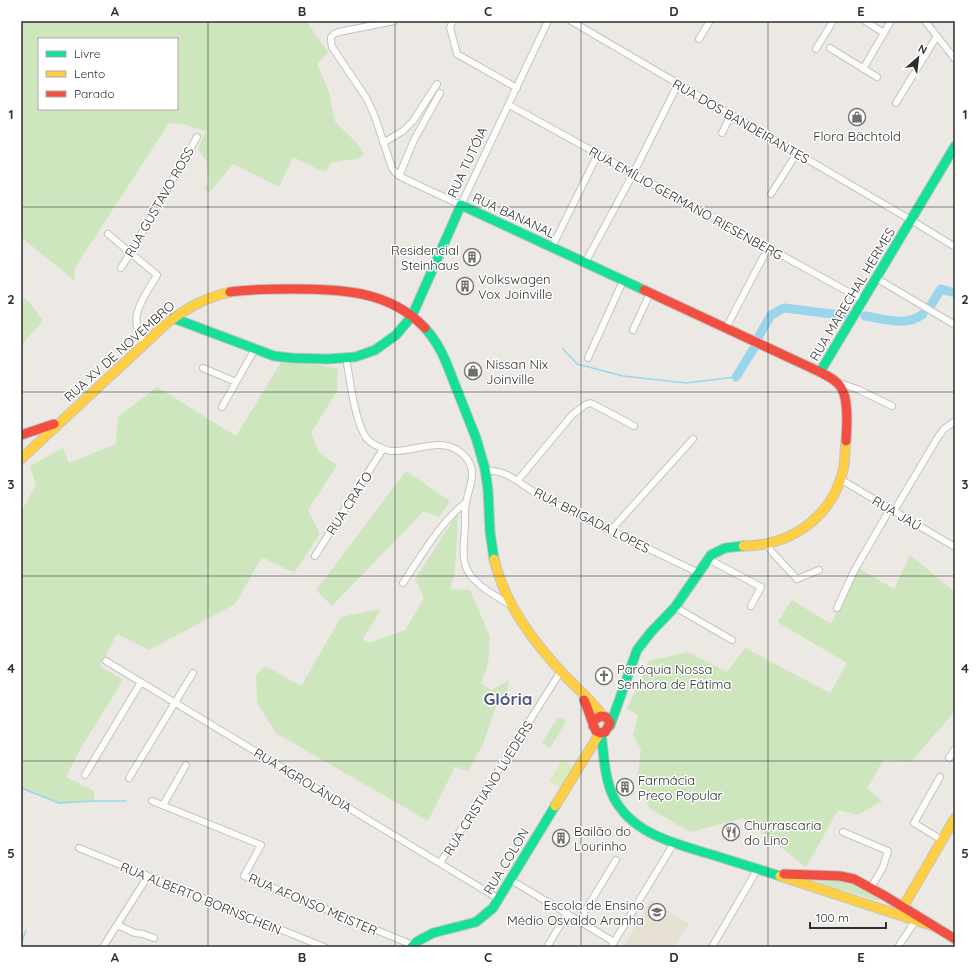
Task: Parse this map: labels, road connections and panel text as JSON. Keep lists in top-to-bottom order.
{
  "streets": {
    "main road": [
      "RUA TUTÓIA",
      "RUA BANANAL",
      "RUA MARECHAL HERMES",
      "RUA XV DE NOVEMBRO",
      "RUA COLON"
    ],
    "street": [
      "RUA DOS BANDEIRANTES",
      "RUA GUSTAVO ROSS",
      "RUA EMÍLIO GERMANO RIESENBERG",
      "RUA CRATO",
      "RUA JAÚ",
      "RUA BRIGADA LOPES",
      "RUA AGROLÂNDIA",
      "RUA CRISTIANO LUEDERS",
      "RUA ALBERTO BORNSCHEIN",
      "RUA AFONSO MEISTER"
    ]
  },
  "crossings": [
    ["RUA DOS BANDEIRANTES", "RUA MARECHAL HERMES"],
    ["RUA TUTÓIA", "RUA EMÍLIO GERMANO RIESENBERG"],
    ["RUA TUTÓIA", "RUA BANANAL"],
    ["RUA TUTÓIA", "RUA XV DE NOVEMBRO"],
    ["RUA EMÍLIO GERMANO RIESENBERG", "RUA MARECHAL HERMES"],
    ["RUA BANANAL", "RUA MARECHAL HERMES"],
    ["RUA XV DE NOVEMBRO", "RUA BRIGADA LOPES"],
    ["RUA XV DE NOVEMBRO", "RUA CRISTIANO LUEDERS"],
    ["RUA XV DE NOVEMBRO", "RUA COLON"],
    ["RUA AGROLÂNDIA", "RUA CRISTIANO LUEDERS"],
    ["RUA AGROLÂNDIA", "RUA COLON"],
    ["RUA COLON", "RUA AFONSO MEISTER"]
  ],
  "districts": ["Glória"],
  "places": {
    "shop": ["Flora Bächtold", "Nissan Nix Joinville"],
    "building": [
      "Residencial Steinhaus",
      "Volkswagen Vox Joinville",
      "Farmácia Preço Popular",
      "Bailão do Lourinho"
    ],
    "church": ["Paróquia Nossa Senhora de Fátima"],
    "restaurant": ["Churrascaria do Lino"],
    "school or university": ["Escola de Ensino Médio Osvaldo Aranha"]
  },
  "legend": ["Livre", "Lento", "Parado"],
  "scale_bar": "100 m",
  "north": "top right",
  "grid": {
    "columns": [
      "A",
      "B",
      "C",
      "D",
      "E"
    ],
    "rows": [
      "1",
      "2",
      "3",
      "4",
      "5"
    ]
  }
}
